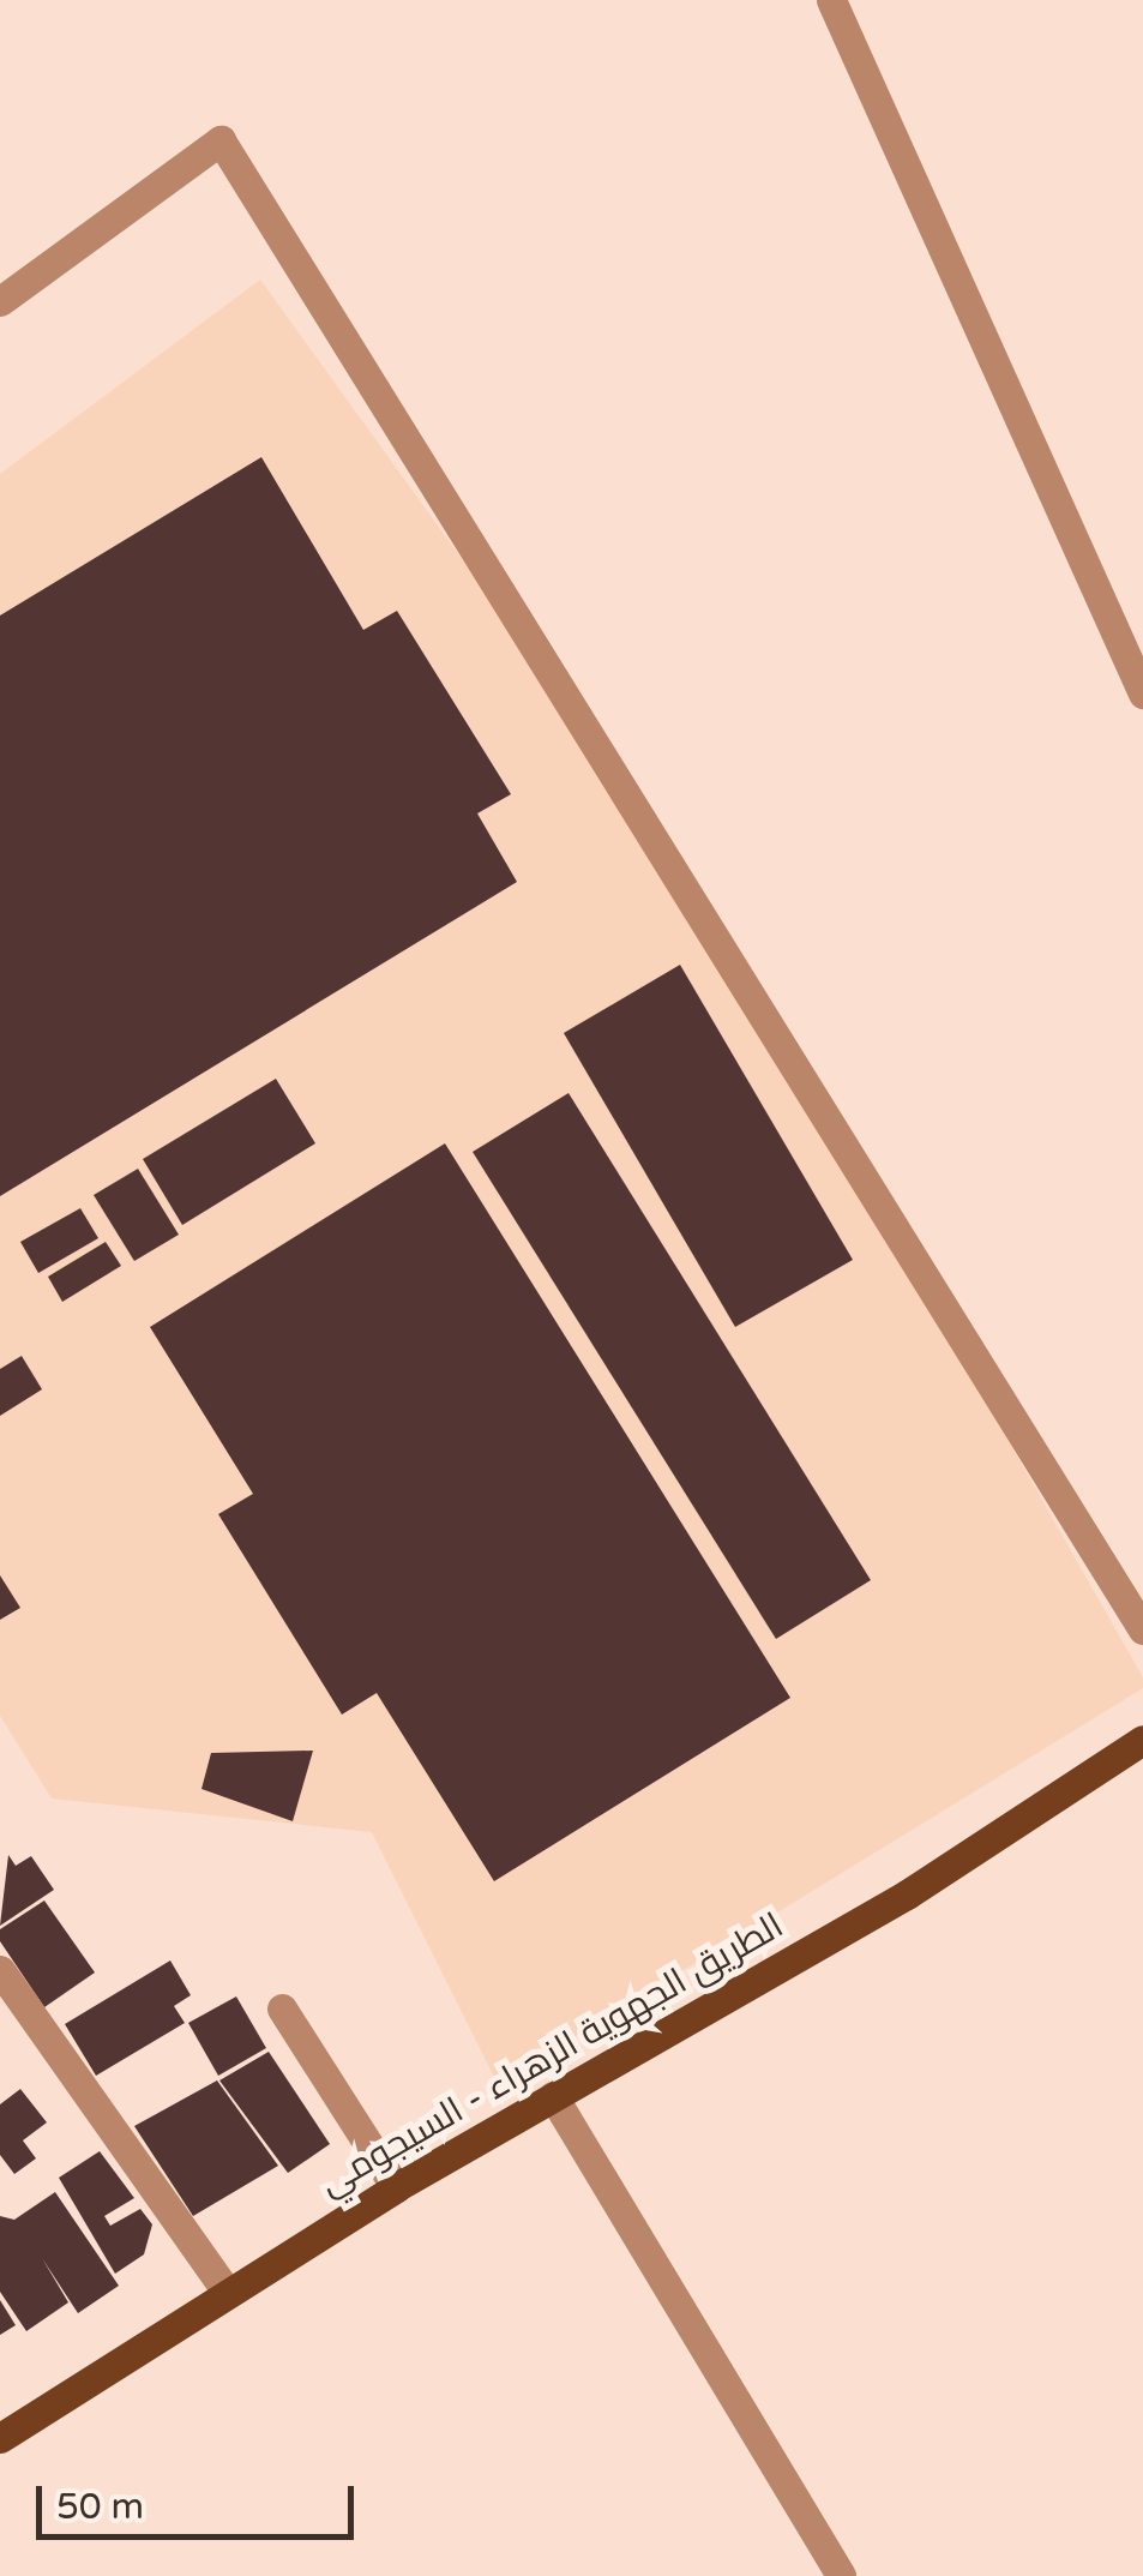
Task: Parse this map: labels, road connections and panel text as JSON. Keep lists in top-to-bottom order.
{
  "streets": {
    "main road": ["الطريق الجهوية الزهراء - السيجومي"]
  },
  "scale_bar": "50 m"
}
